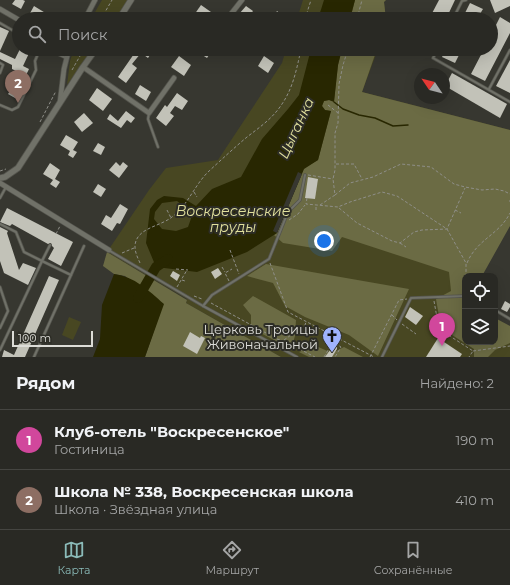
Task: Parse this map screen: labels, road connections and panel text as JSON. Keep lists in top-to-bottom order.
{
  "water": ["Цыганка", "Воскресенские пруды"],
  "places": {
    "church": ["Церковь Троицы Живоначальной"]
  },
  "scale_bar": "100 m",
  "north": "top left",
  "page": {
    "search": "Поиск",
    "pins": ["2", "1"],
    "scale": "100 m",
    "heading": ["Рядом", "Найдено: 2"],
    "list": [
      {
        "mark": "1",
        "name": "Клуб-отель \"Воскресенское\"",
        "note": "Гостиница",
        "value": "190 m"
      },
      {
        "mark": "2",
        "name": "Школа № 338, Воскресенская школа",
        "note": "Школа · Звёздная улица",
        "value": "410 m"
      }
    ],
    "nav": ["Карта", "Маршрут", "Сохранённые"]
  }
}
